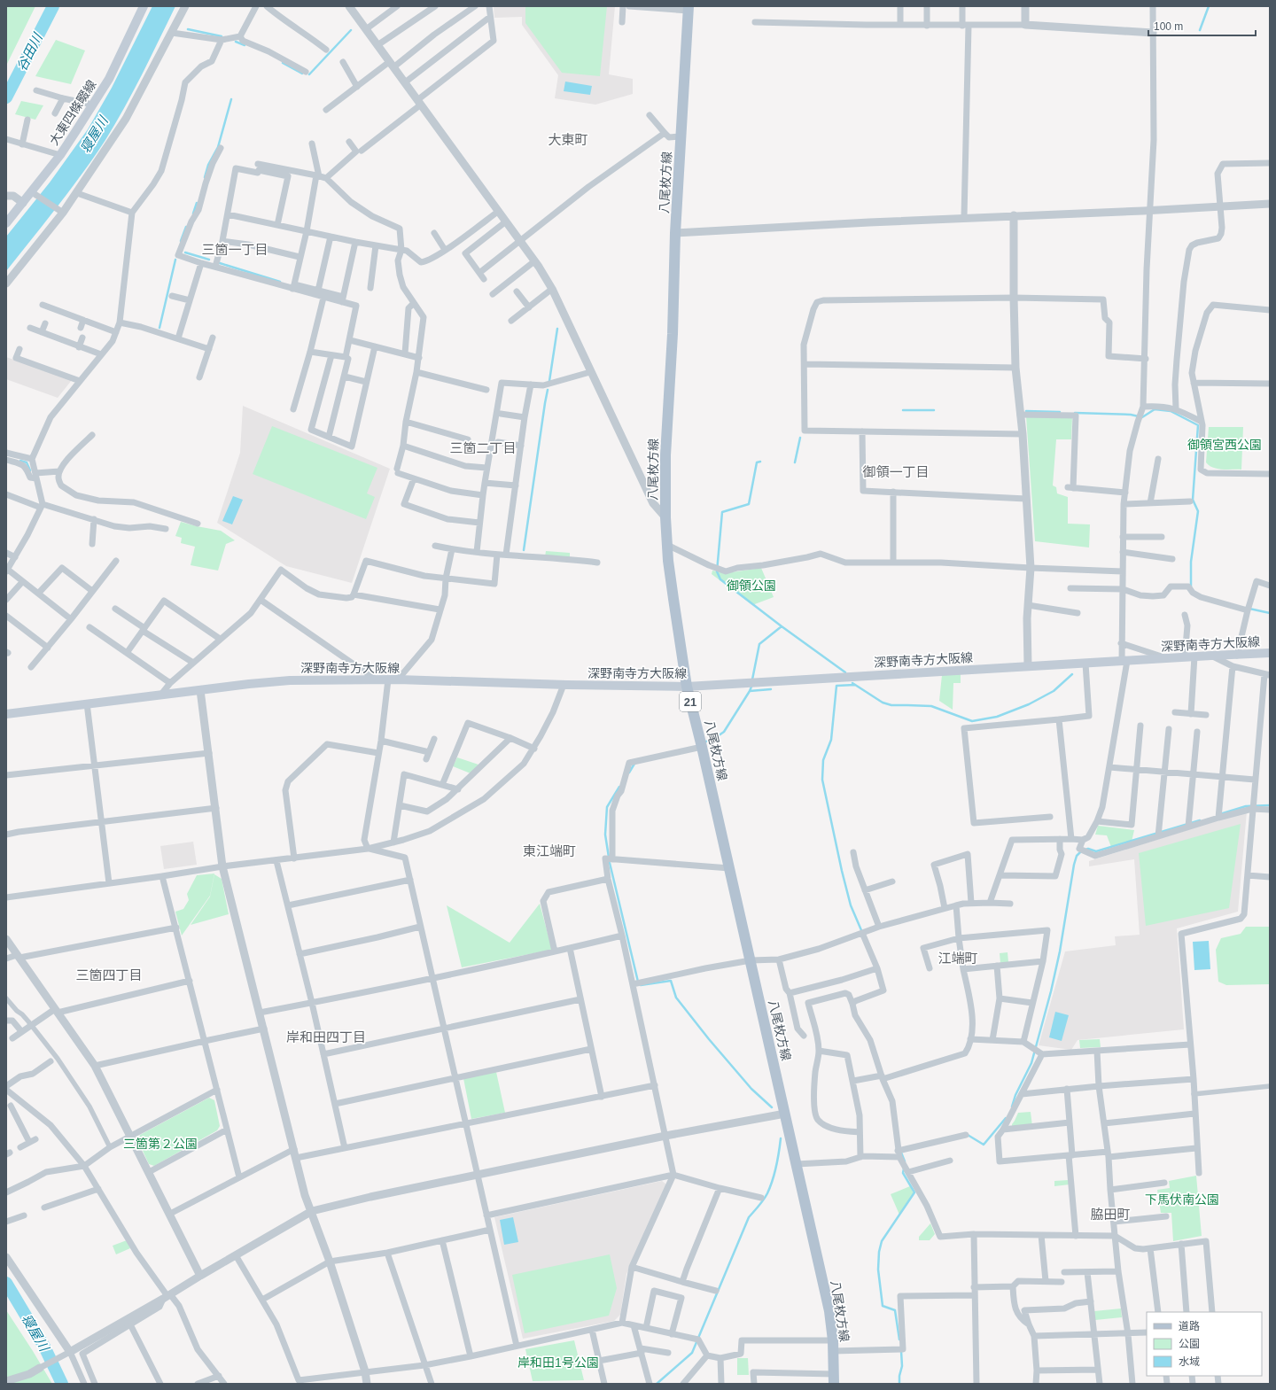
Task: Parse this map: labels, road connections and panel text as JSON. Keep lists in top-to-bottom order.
{
  "streets": {
    "main road": [
      "大東四條畷線",
      "八尾枚方線",
      "深野南寺方大阪線",
      "21"
    ]
  },
  "crossings": [
    ["八尾枚方線", "深野南寺方大阪線"]
  ],
  "districts": [
    "大東町",
    "三箇一丁目",
    "三箇二丁目",
    "御領一丁目",
    "東江端町",
    "江端町",
    "三箇四丁目",
    "岸和田四丁目",
    "脇田町"
  ],
  "water": ["谷田川", "寝屋川"],
  "parks": [
    "御領宮西公園",
    "御領公園",
    "三箇第２公園",
    "下馬伏南公園",
    "岸和田1号公園"
  ],
  "legend": ["道路", "公園", "水域"],
  "scale_bar": "100 m"
}
